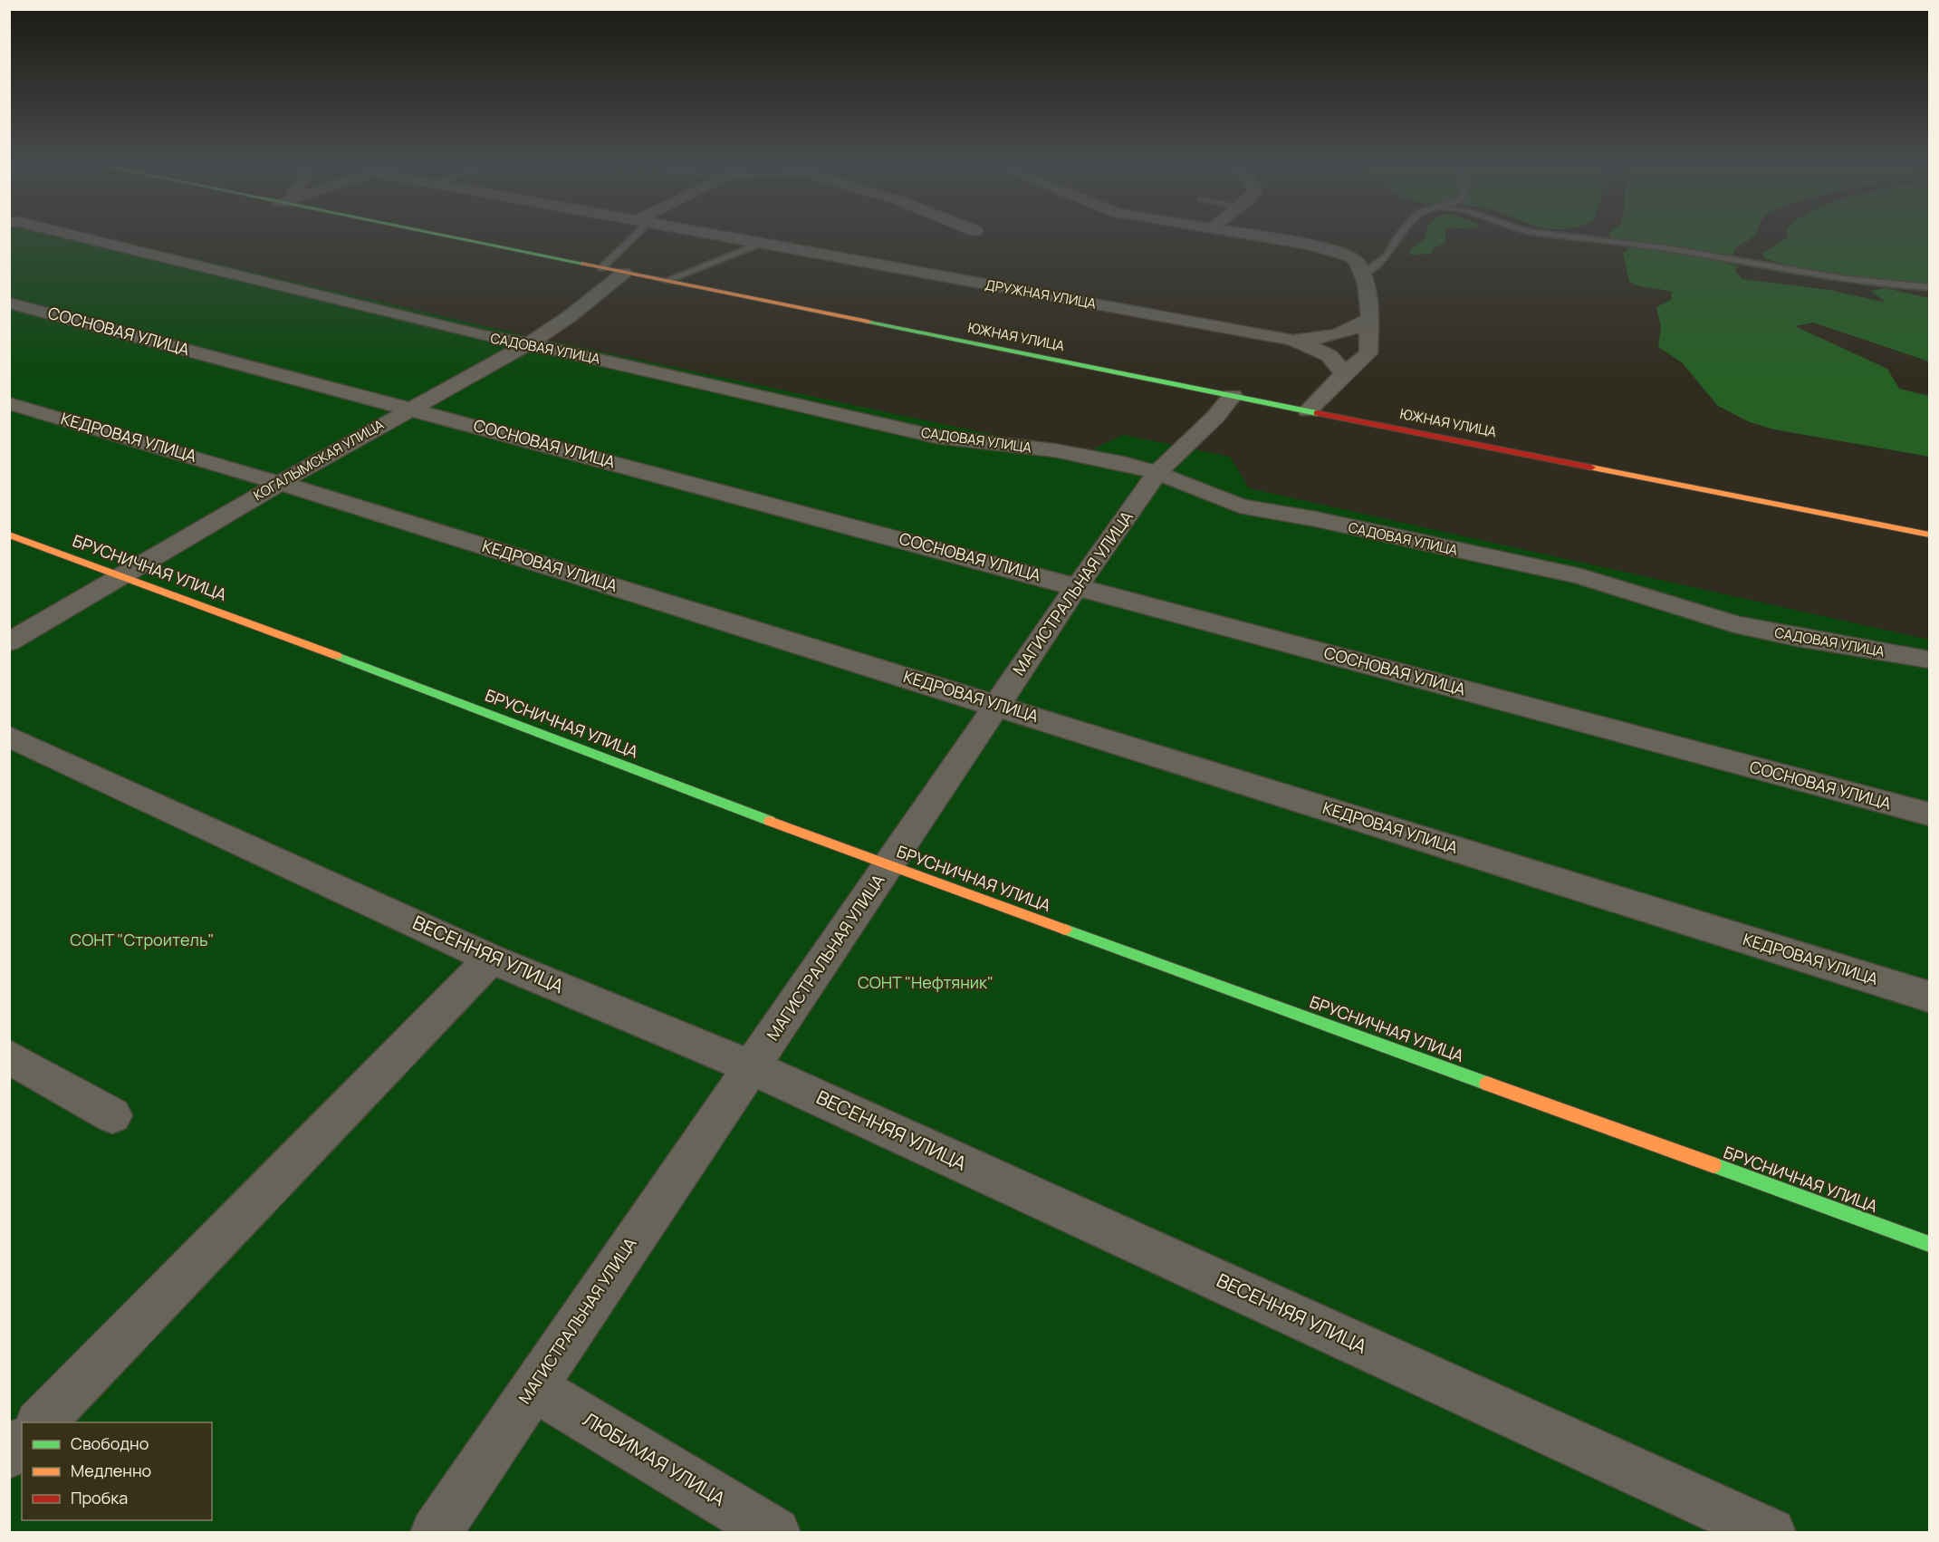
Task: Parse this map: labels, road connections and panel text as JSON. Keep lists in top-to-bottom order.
{
  "streets": {
    "street": [
      "ДРУЖНАЯ УЛИЦА",
      "СОСНОВАЯ УЛИЦА",
      "ЮЖНАЯ УЛИЦА",
      "САДОВАЯ УЛИЦА",
      "КЕДРОВАЯ УЛИЦА",
      "КОГАЛЫМСКАЯ УЛИЦА",
      "БРУСНИЧНАЯ УЛИЦА",
      "МАГИСТРАЛЬНАЯ УЛИЦА",
      "ВЕСЕННЯЯ УЛИЦА",
      "ЛЮБИМАЯ УЛИЦА"
    ]
  },
  "crossings": [
    ["СОСНОВАЯ УЛИЦА", "КОГАЛЫМСКАЯ УЛИЦА"],
    ["СОСНОВАЯ УЛИЦА", "МАГИСТРАЛЬНАЯ УЛИЦА"],
    ["ЮЖНАЯ УЛИЦА", "КОГАЛЫМСКАЯ УЛИЦА"],
    ["ЮЖНАЯ УЛИЦА", "МАГИСТРАЛЬНАЯ УЛИЦА"],
    ["САДОВАЯ УЛИЦА", "КОГАЛЫМСКАЯ УЛИЦА"],
    ["САДОВАЯ УЛИЦА", "МАГИСТРАЛЬНАЯ УЛИЦА"],
    ["КЕДРОВАЯ УЛИЦА", "КОГАЛЫМСКАЯ УЛИЦА"],
    ["КЕДРОВАЯ УЛИЦА", "МАГИСТРАЛЬНАЯ УЛИЦА"],
    ["КОГАЛЫМСКАЯ УЛИЦА", "БРУСНИЧНАЯ УЛИЦА"],
    ["БРУСНИЧНАЯ УЛИЦА", "МАГИСТРАЛЬНАЯ УЛИЦА"],
    ["МАГИСТРАЛЬНАЯ УЛИЦА", "ВЕСЕННЯЯ УЛИЦА"],
    ["МАГИСТРАЛЬНАЯ УЛИЦА", "ЛЮБИМАЯ УЛИЦА"]
  ],
  "parks": ["СОНТ \"Строитель\"", "СОНТ \"Нефтяник\""],
  "legend": ["Свободно", "Медленно", "Пробка"]
}
